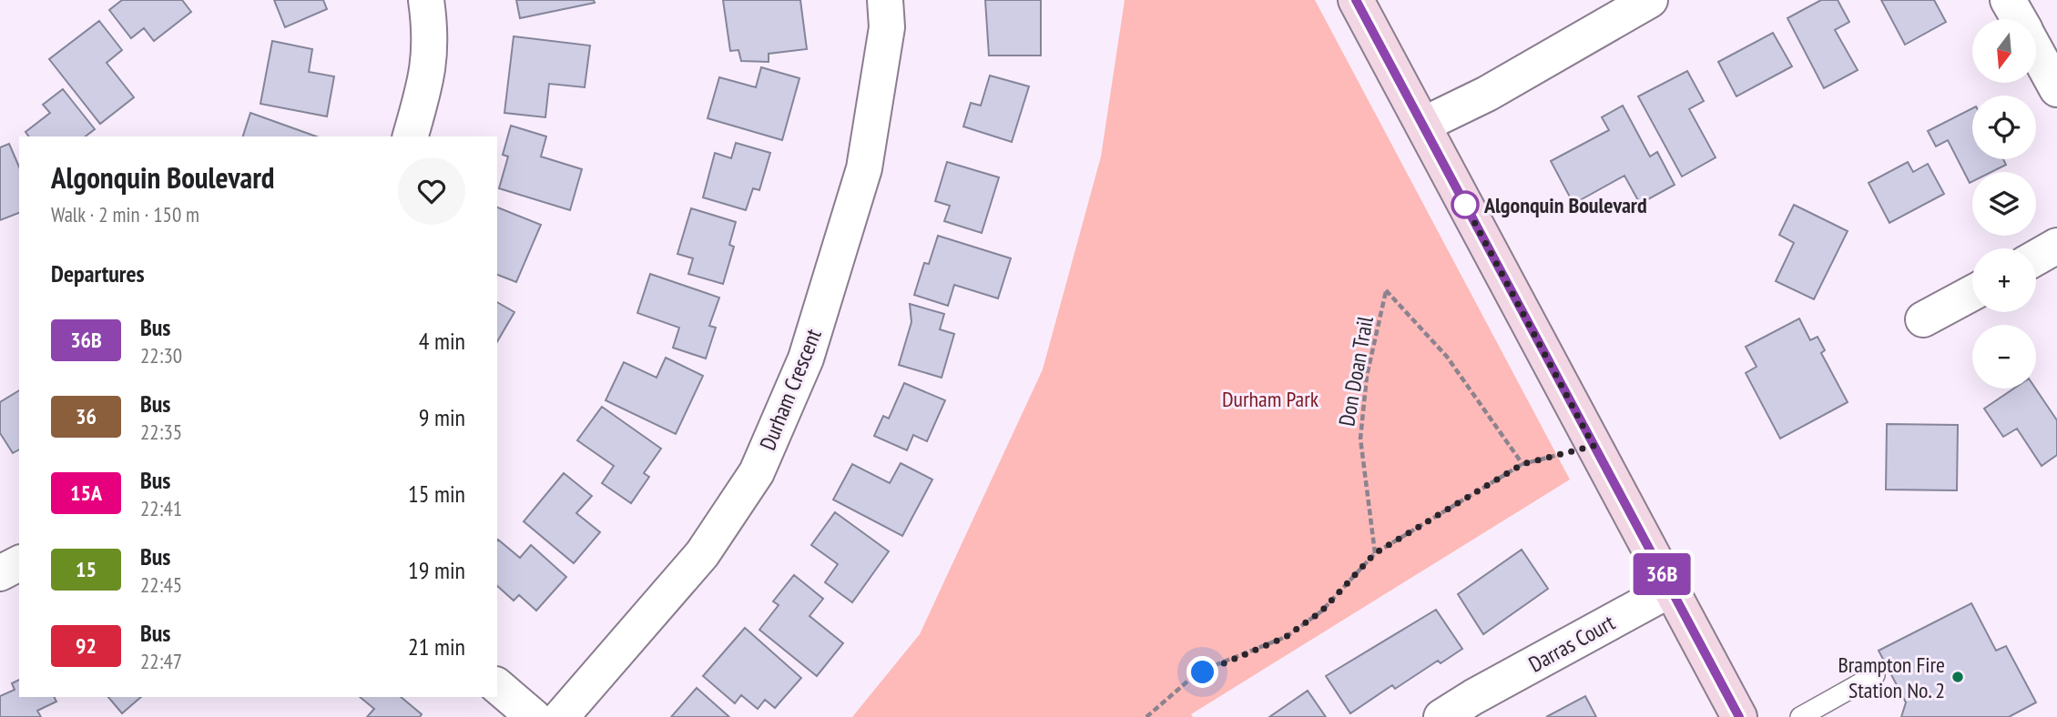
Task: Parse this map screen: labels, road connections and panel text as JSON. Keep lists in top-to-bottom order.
{
  "streets": {
    "street": ["Durham Crescent", "Darras Court"],
    "path": ["Don Doan Trail"]
  },
  "parks": ["Durham Park"],
  "places": ["Algonquin Boulevard", "Brampton Fire Station No. 2"],
  "lines": ["bus line 36B"],
  "north": "bottom",
  "page": {
    "on_map": "36B",
    "map_buttons": ["+", "−"],
    "heading": [
      ["Algonquin Boulevard", "Walk · 2 min · 150 m"],
      "Departures"
    ],
    "list": [
      {
        "mark": "36B",
        "name": "Bus",
        "note": "22:30",
        "value": "4 min"
      },
      {
        "mark": "36",
        "name": "Bus",
        "note": "22:35",
        "value": "9 min"
      },
      {
        "mark": "15A",
        "name": "Bus",
        "note": "22:41",
        "value": "15 min"
      },
      {
        "mark": "15",
        "name": "Bus",
        "note": "22:45",
        "value": "19 min"
      },
      {
        "mark": "92",
        "name": "Bus",
        "note": "22:47",
        "value": "21 min"
      }
    ]
  }
}
